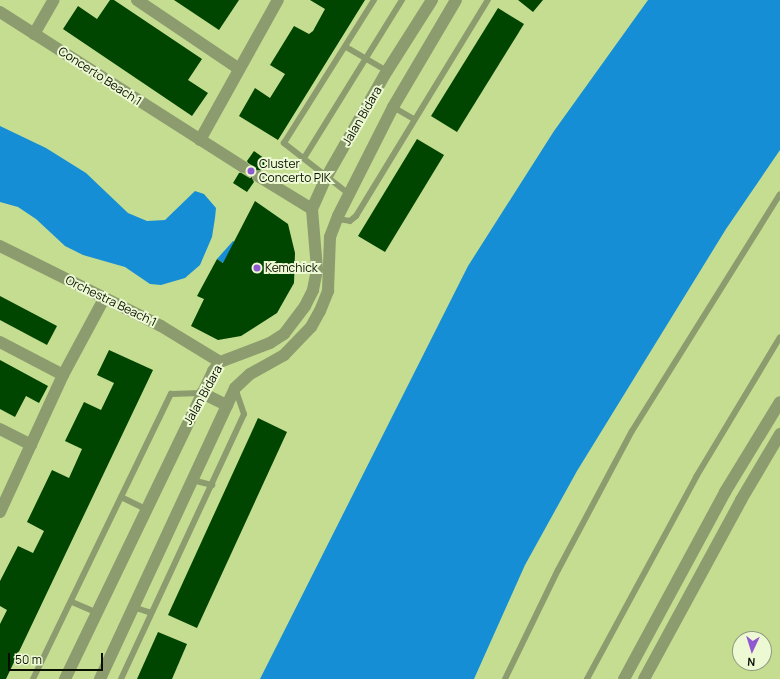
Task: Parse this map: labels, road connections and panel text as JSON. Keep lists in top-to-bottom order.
{
  "streets": {
    "street": ["Concerto Beach 1", "Jalan Bidara", "Orchestra Beach 1"]
  },
  "crossings": [
    ["Jalan Bidara", "Orchestra Beach 1"]
  ],
  "places": ["Cluster Concerto PIK", "Kemchick"],
  "scale_bar": "50 m",
  "north": "bottom"
}
